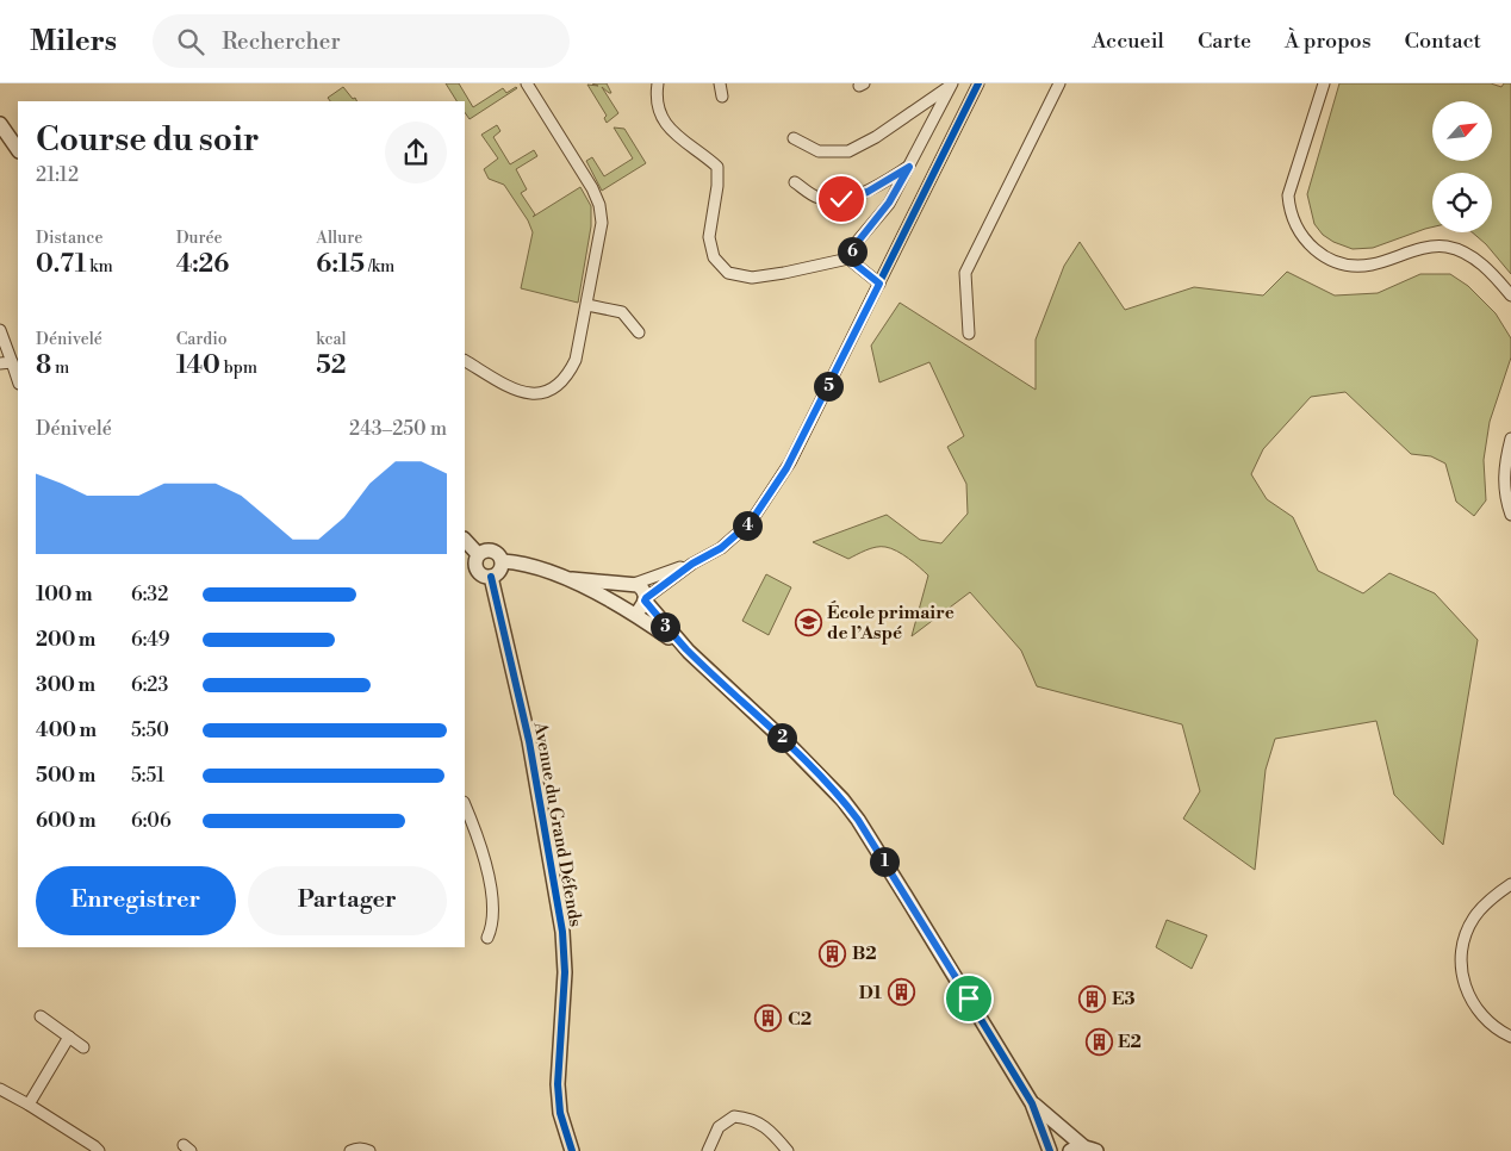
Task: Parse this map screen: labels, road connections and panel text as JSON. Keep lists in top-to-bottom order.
{
  "streets": {
    "street": ["Avenue du Grand Défends"]
  },
  "places": {
    "school or university": ["École primaire de l’Aspé"],
    "building": [
      "B2",
      "D1",
      "E3",
      "C2",
      "E2"
    ]
  },
  "north": "top right",
  "page": {
    "header": "Milers",
    "search": "Rechercher",
    "nav": [
      "Accueil",
      "Carte",
      "À propos",
      "Contact"
    ],
    "heading": ["Course du soir", "21:12"],
    "stats": [
      ["Distance", "0.71 km"],
      ["Durée", "4:26"],
      ["Allure", "6:15 /km"],
      ["Dénivelé", "8 m"],
      ["Cardio", "140 bpm"],
      ["kcal", "52"]
    ],
    "pins": [
      "6",
      "5",
      "4",
      "3",
      "2",
      "1"
    ],
    "chart": ["Dénivelé", "243–250 m"],
    "list": [
      {
        "name": "100 m",
        "note": "6:32"
      },
      {
        "name": "200 m",
        "note": "6:49"
      },
      {
        "name": "300 m",
        "note": "6:23"
      },
      {
        "name": "400 m",
        "note": "5:50"
      },
      {
        "name": "500 m",
        "note": "5:51"
      },
      {
        "name": "600 m",
        "note": "6:06"
      }
    ],
    "buttons": ["Enregistrer", "Partager"]
  }
}
